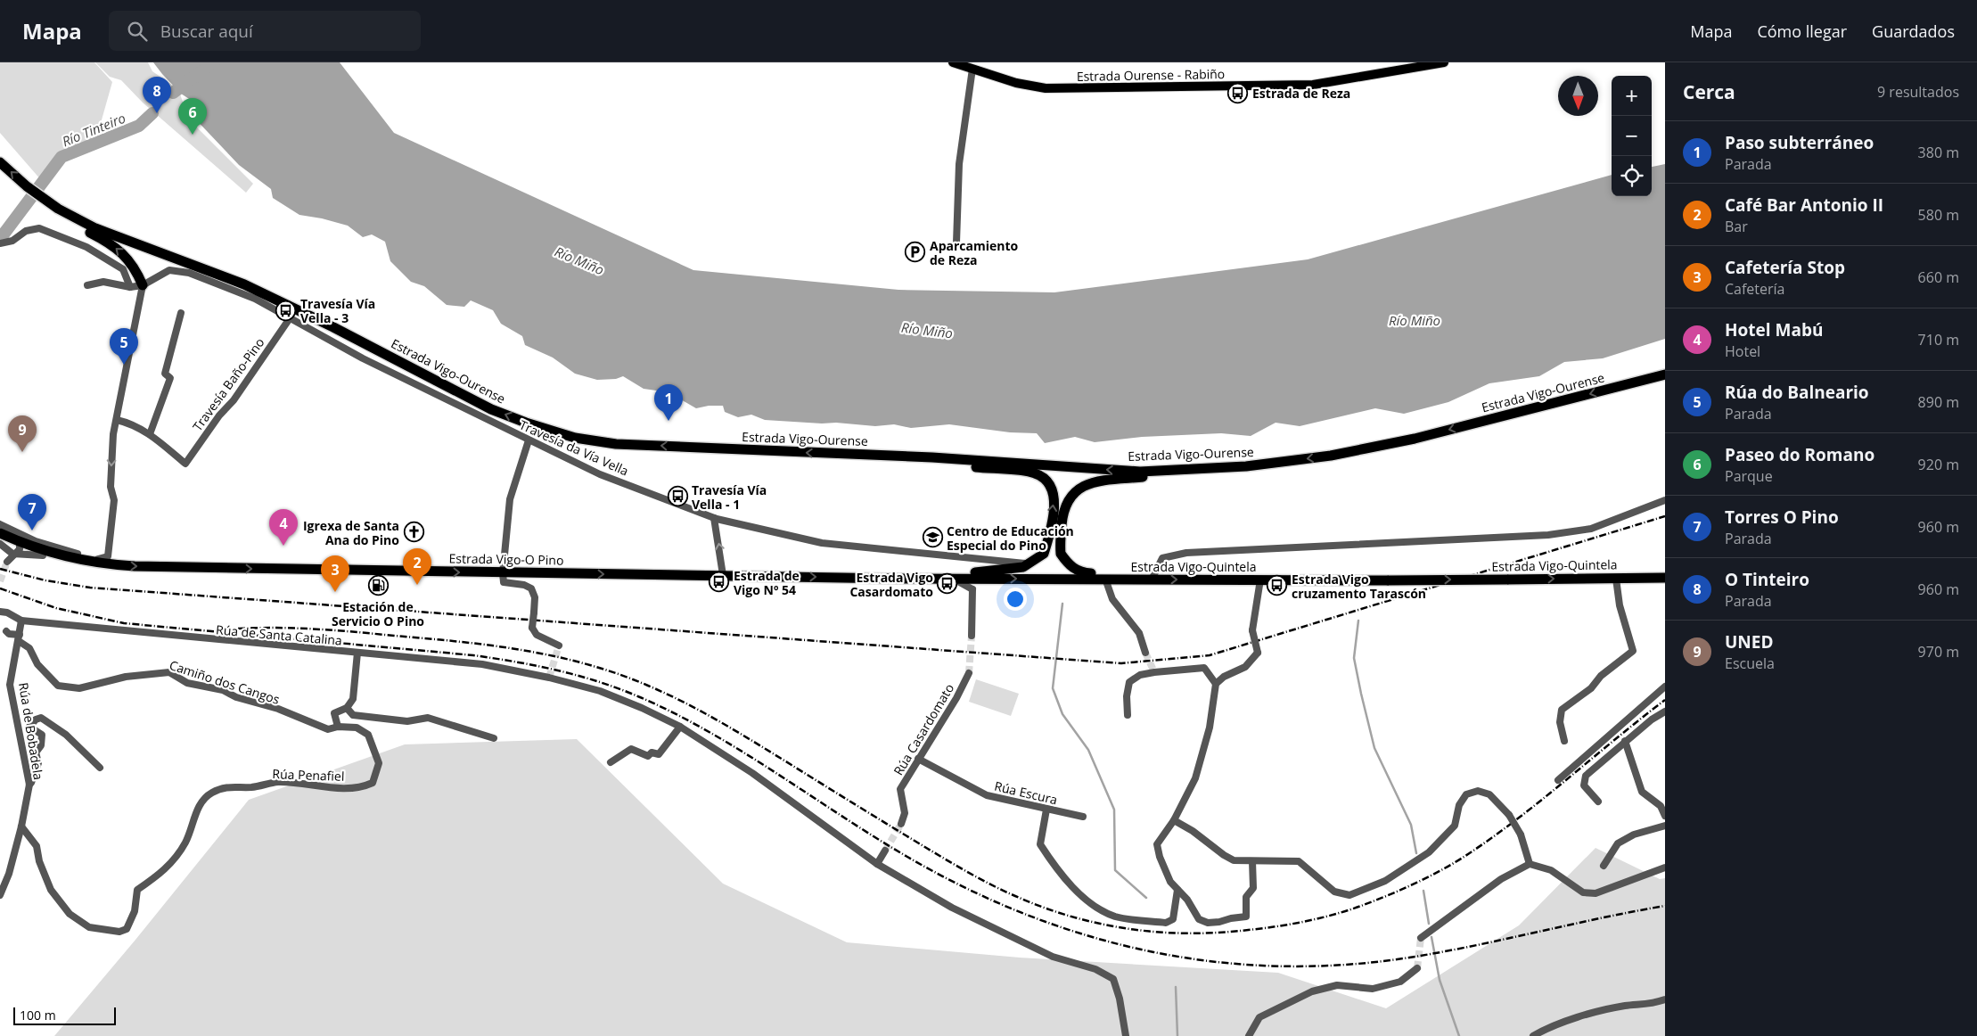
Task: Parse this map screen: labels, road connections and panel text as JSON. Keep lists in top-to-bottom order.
{
  "streets": {
    "highway": ["Estrada Vigo-Ourense", "Estrada Vigo-O Pino", "Estrada Vigo-Quintela"],
    "main road": ["Estrada Ourense - Rabiño"],
    "street": [
      "Travesía Baño-Pino",
      "Travesía da Vía Vella",
      "Rúa de Santa Catalina",
      "Camiño dos Cangos",
      "Rúa Casardomato",
      "Rúa de Bobadela",
      "Rúa Penafiel",
      "Rúa Escura"
    ]
  },
  "crossings": [
    ["Travesía Baño-Pino", "Travesía da Vía Vella"],
    ["Estrada Vigo-O Pino", "Estrada Vigo-Quintela"],
    ["Rúa de Santa Catalina", "Rúa de Bobadela"],
    ["Camiño dos Cangos", "Rúa de Bobadela"],
    ["Camiño dos Cangos", "Rúa Penafiel"],
    ["Rúa Casardomato", "Rúa Escura"],
    ["Rúa de Bobadela", "Rúa Penafiel"]
  ],
  "one_way": ["Estrada Vigo-Ourense", "Estrada Vigo-O Pino", "Estrada Vigo-Quintela"],
  "water": ["Río Tinteiro", "Río Miño"],
  "places": {
    "bus stop": [
      "Estrada de Reza",
      "Travesía Vía Vella - 3",
      "Travesía Vía Vella - 1",
      "Estrada de Vigo Nº 54",
      "Estrada Vigo Casardomato",
      "Estrada Vigo cruzamento Tarascón"
    ],
    "parking": ["Aparcamiento de Reza"],
    "church": ["Igrexa de Santa Ana do Pino"],
    "school or university": ["Centro de Educación Especial do Pino"],
    "fuel station": ["Estación de Servicio O Pino"]
  },
  "scale_bar": "100 m",
  "north": "bottom",
  "page": {
    "header": "Mapa",
    "search": "Buscar aquí",
    "nav": ["Mapa", "Cómo llegar", "Guardados"],
    "heading": ["Cerca", "9 resultados"],
    "map_buttons": ["+", "−"],
    "pins": [
      "8",
      "6",
      "5",
      "1",
      "9",
      "7",
      "4",
      "2",
      "3"
    ],
    "list": [
      {
        "mark": "1",
        "name": "Paso subterráneo",
        "note": "Parada",
        "value": "380 m"
      },
      {
        "mark": "2",
        "name": "Café Bar Antonio II",
        "note": "Bar",
        "value": "580 m"
      },
      {
        "mark": "3",
        "name": "Cafetería Stop",
        "note": "Cafetería",
        "value": "660 m"
      },
      {
        "mark": "4",
        "name": "Hotel Mabú",
        "note": "Hotel",
        "value": "710 m"
      },
      {
        "mark": "5",
        "name": "Rúa do Balneario",
        "note": "Parada",
        "value": "890 m"
      },
      {
        "mark": "6",
        "name": "Paseo do Romano",
        "note": "Parque",
        "value": "920 m"
      },
      {
        "mark": "7",
        "name": "Torres O Pino",
        "note": "Parada",
        "value": "960 m"
      },
      {
        "mark": "8",
        "name": "O Tinteiro",
        "note": "Parada",
        "value": "960 m"
      },
      {
        "mark": "9",
        "name": "UNED",
        "note": "Escuela",
        "value": "970 m"
      }
    ],
    "scale": "100 m"
  }
}
